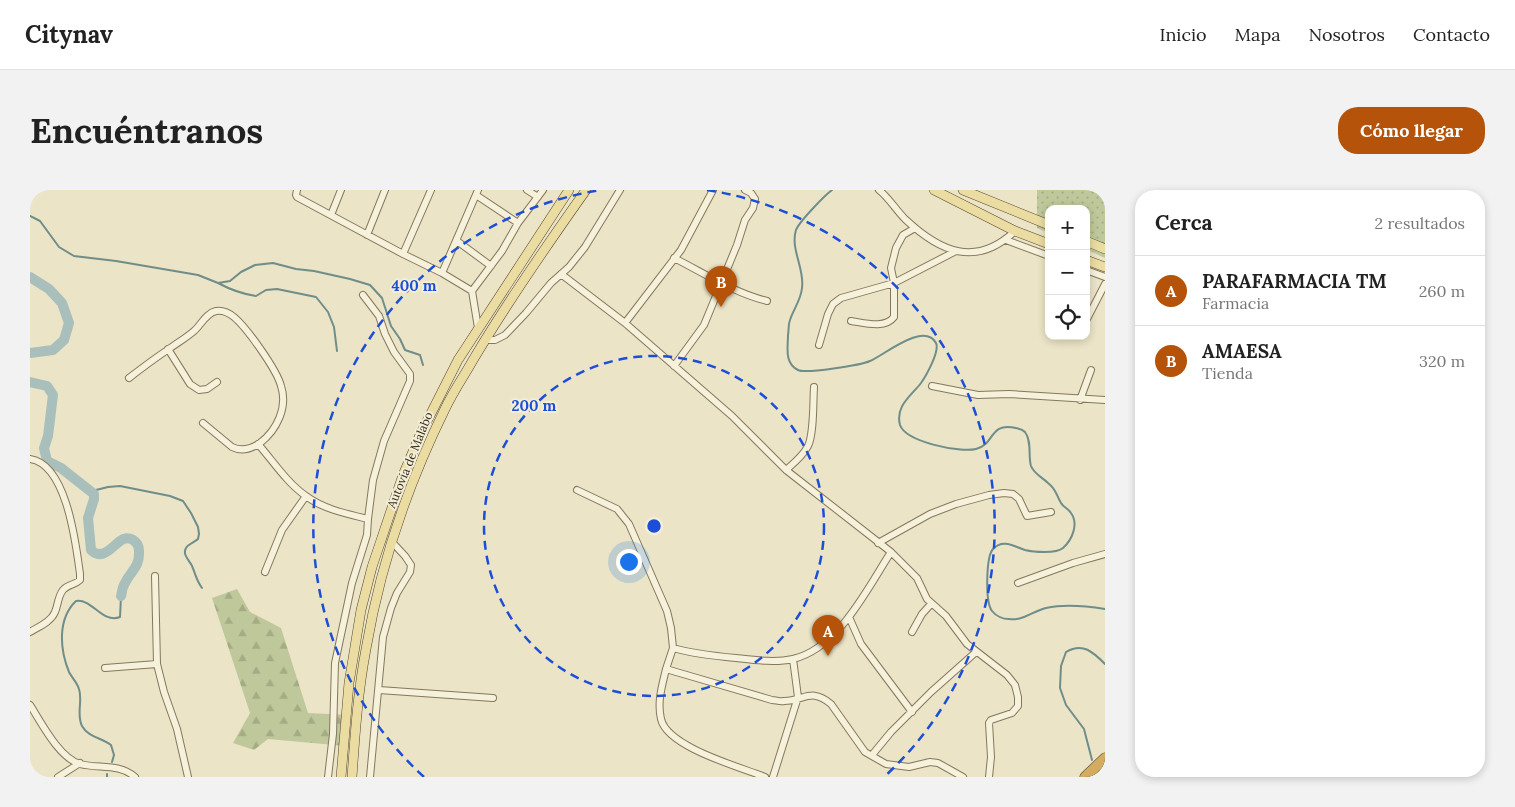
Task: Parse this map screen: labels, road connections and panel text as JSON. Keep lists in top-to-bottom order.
{
  "streets": {
    "main road": ["Autovía de Malabo"]
  },
  "page": {
    "header": "Citynav",
    "nav": [
      "Inicio",
      "Mapa",
      "Nosotros",
      "Contacto"
    ],
    "buttons": "Cómo llegar",
    "title": "Encuéntranos",
    "heading": ["Cerca", "2 resultados"],
    "map_buttons": ["+", "−"],
    "list": [
      {
        "mark": "A",
        "name": "PARAFARMACIA TM",
        "note": "Farmacia",
        "value": "260 m"
      },
      {
        "mark": "B",
        "name": "AMAESA",
        "note": "Tienda",
        "value": "320 m"
      }
    ],
    "pins": ["B", "A"]
  },
  "rings": ["400 m", "200 m"]
}
